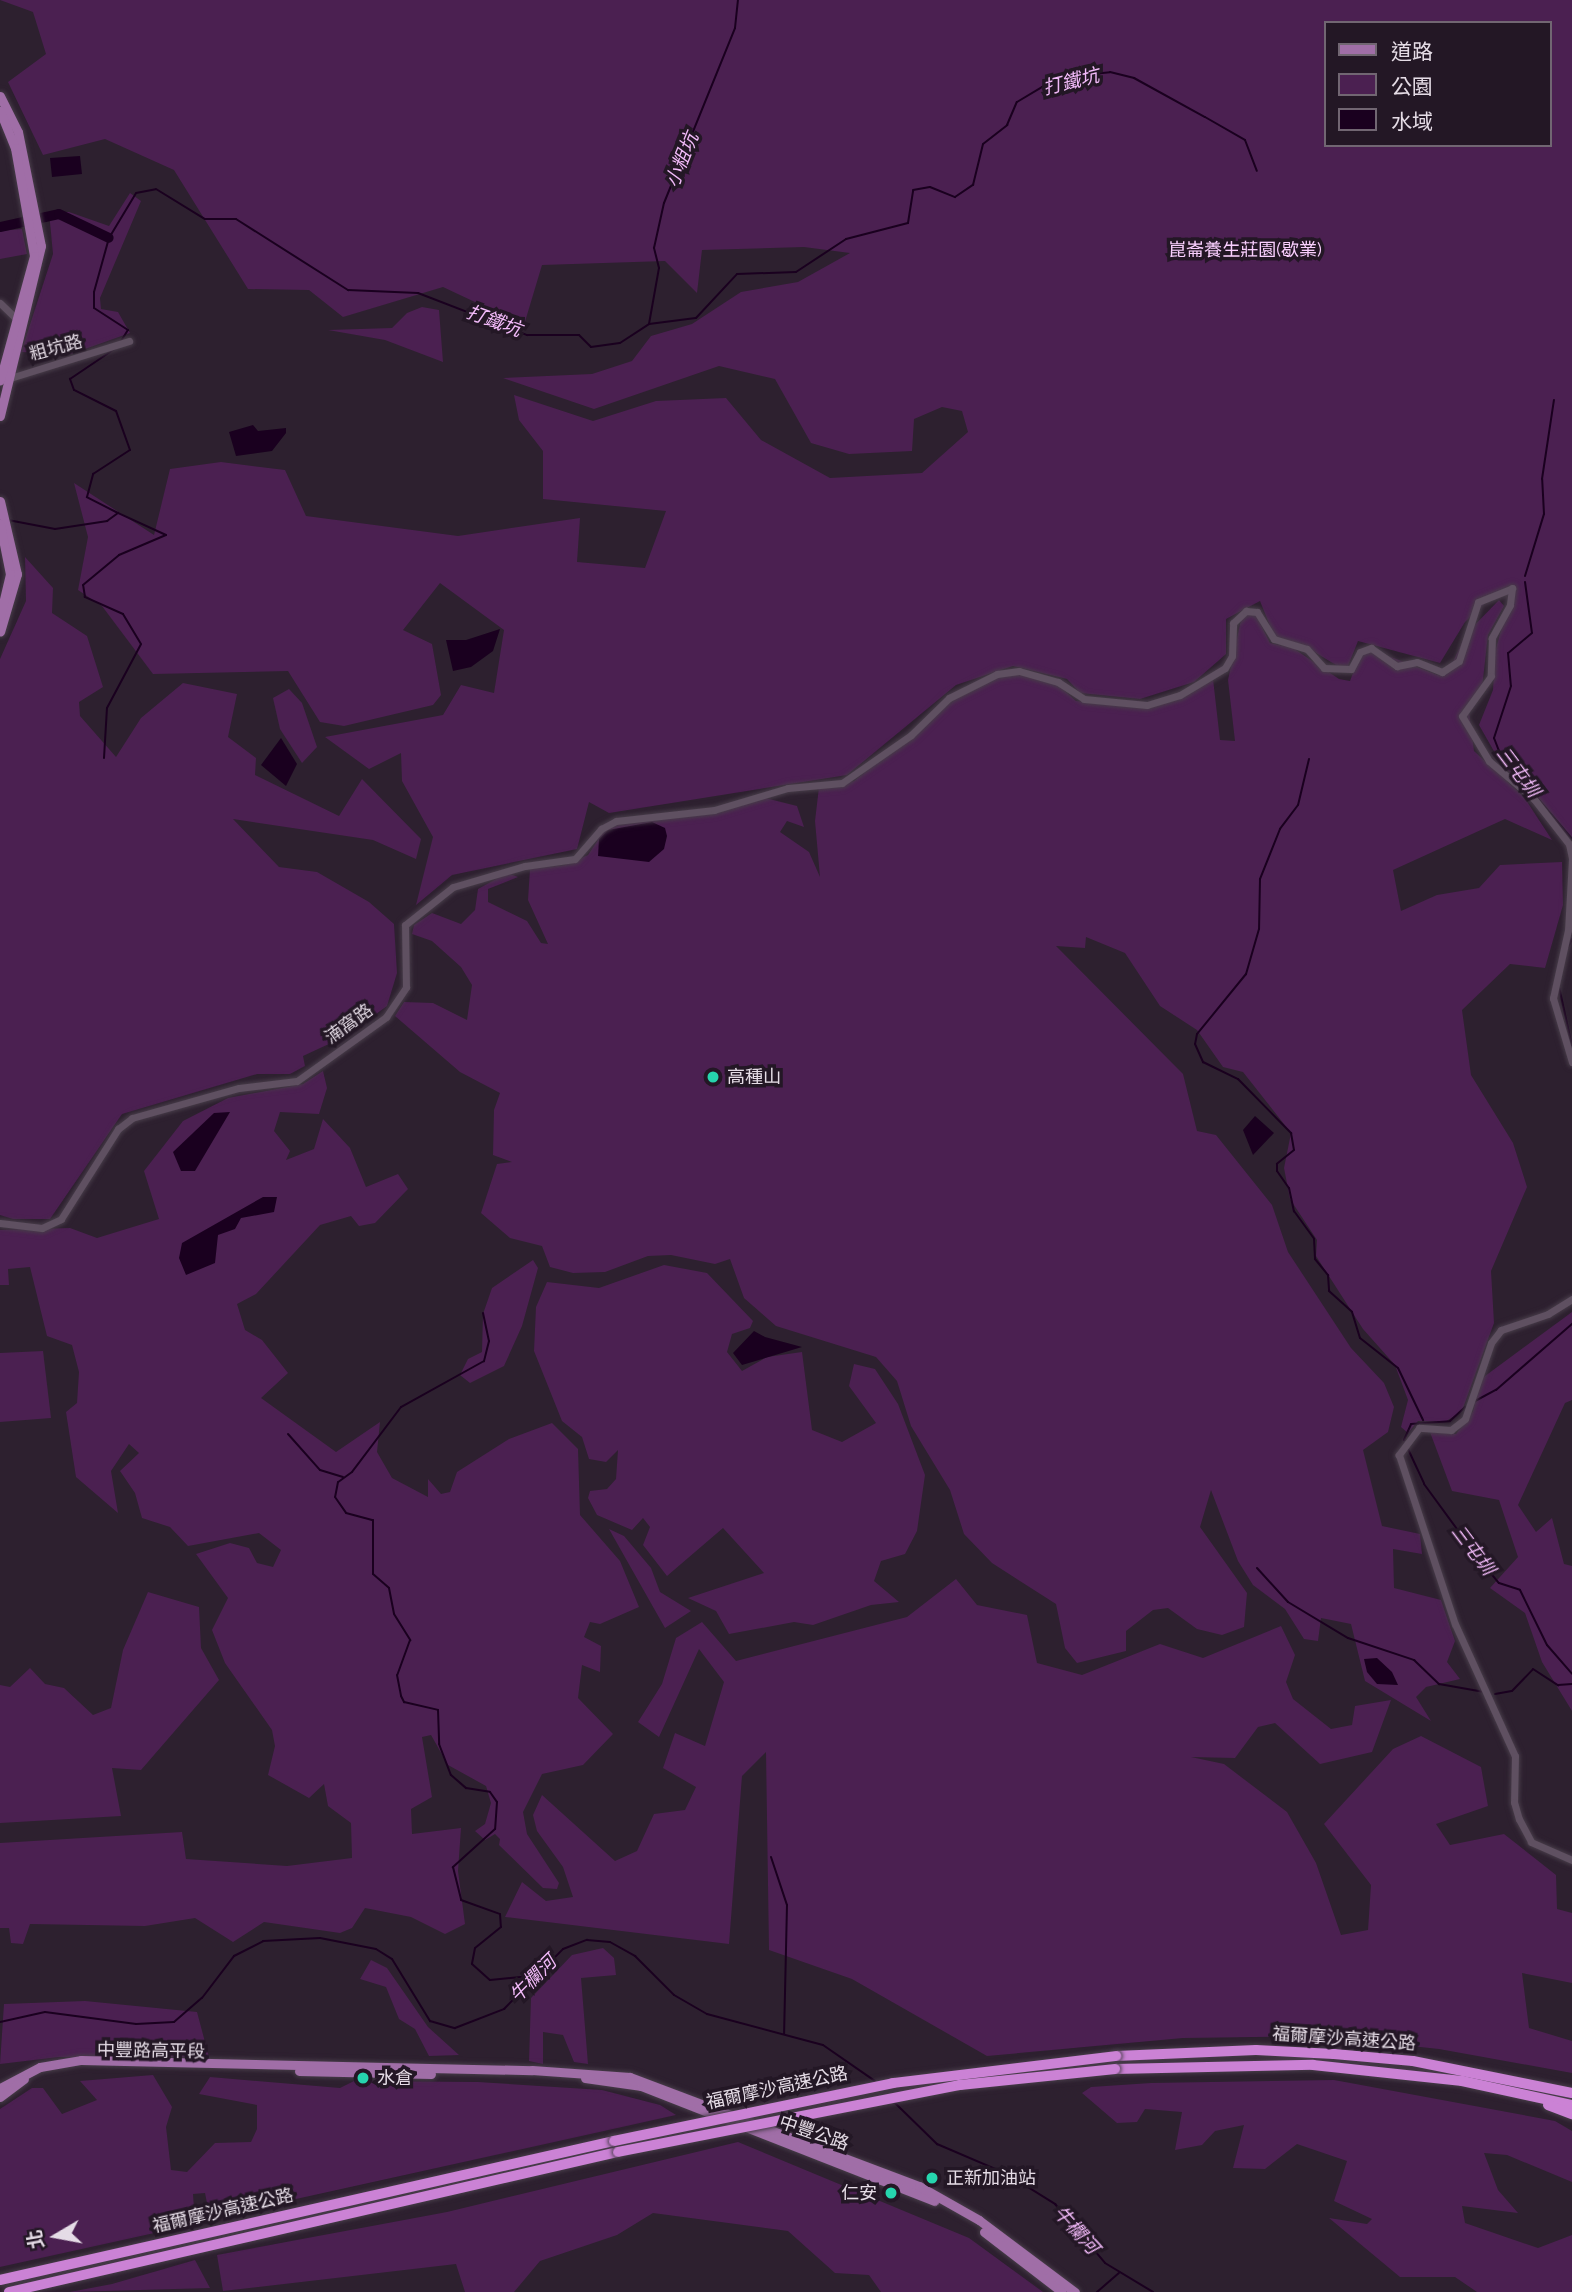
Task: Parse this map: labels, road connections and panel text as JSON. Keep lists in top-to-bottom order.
{
  "streets": {
    "highway": ["福爾摩沙高速公路"],
    "main road": ["中豐路高平段", "中豐公路"],
    "street": ["粗坑路", "湳窩路"]
  },
  "crossings": [
    ["中豐路高平段", "中豐公路"]
  ],
  "water": [
    "打鐵坑",
    "小粗坑",
    "三屯圳",
    "牛欄河"
  ],
  "parks": ["崑崙養生莊園(歇業)"],
  "places": [
    "高種山",
    "水倉",
    "正新加油站",
    "仁安"
  ],
  "legend": ["道路", "公園", "水域"],
  "north": "left"
}
